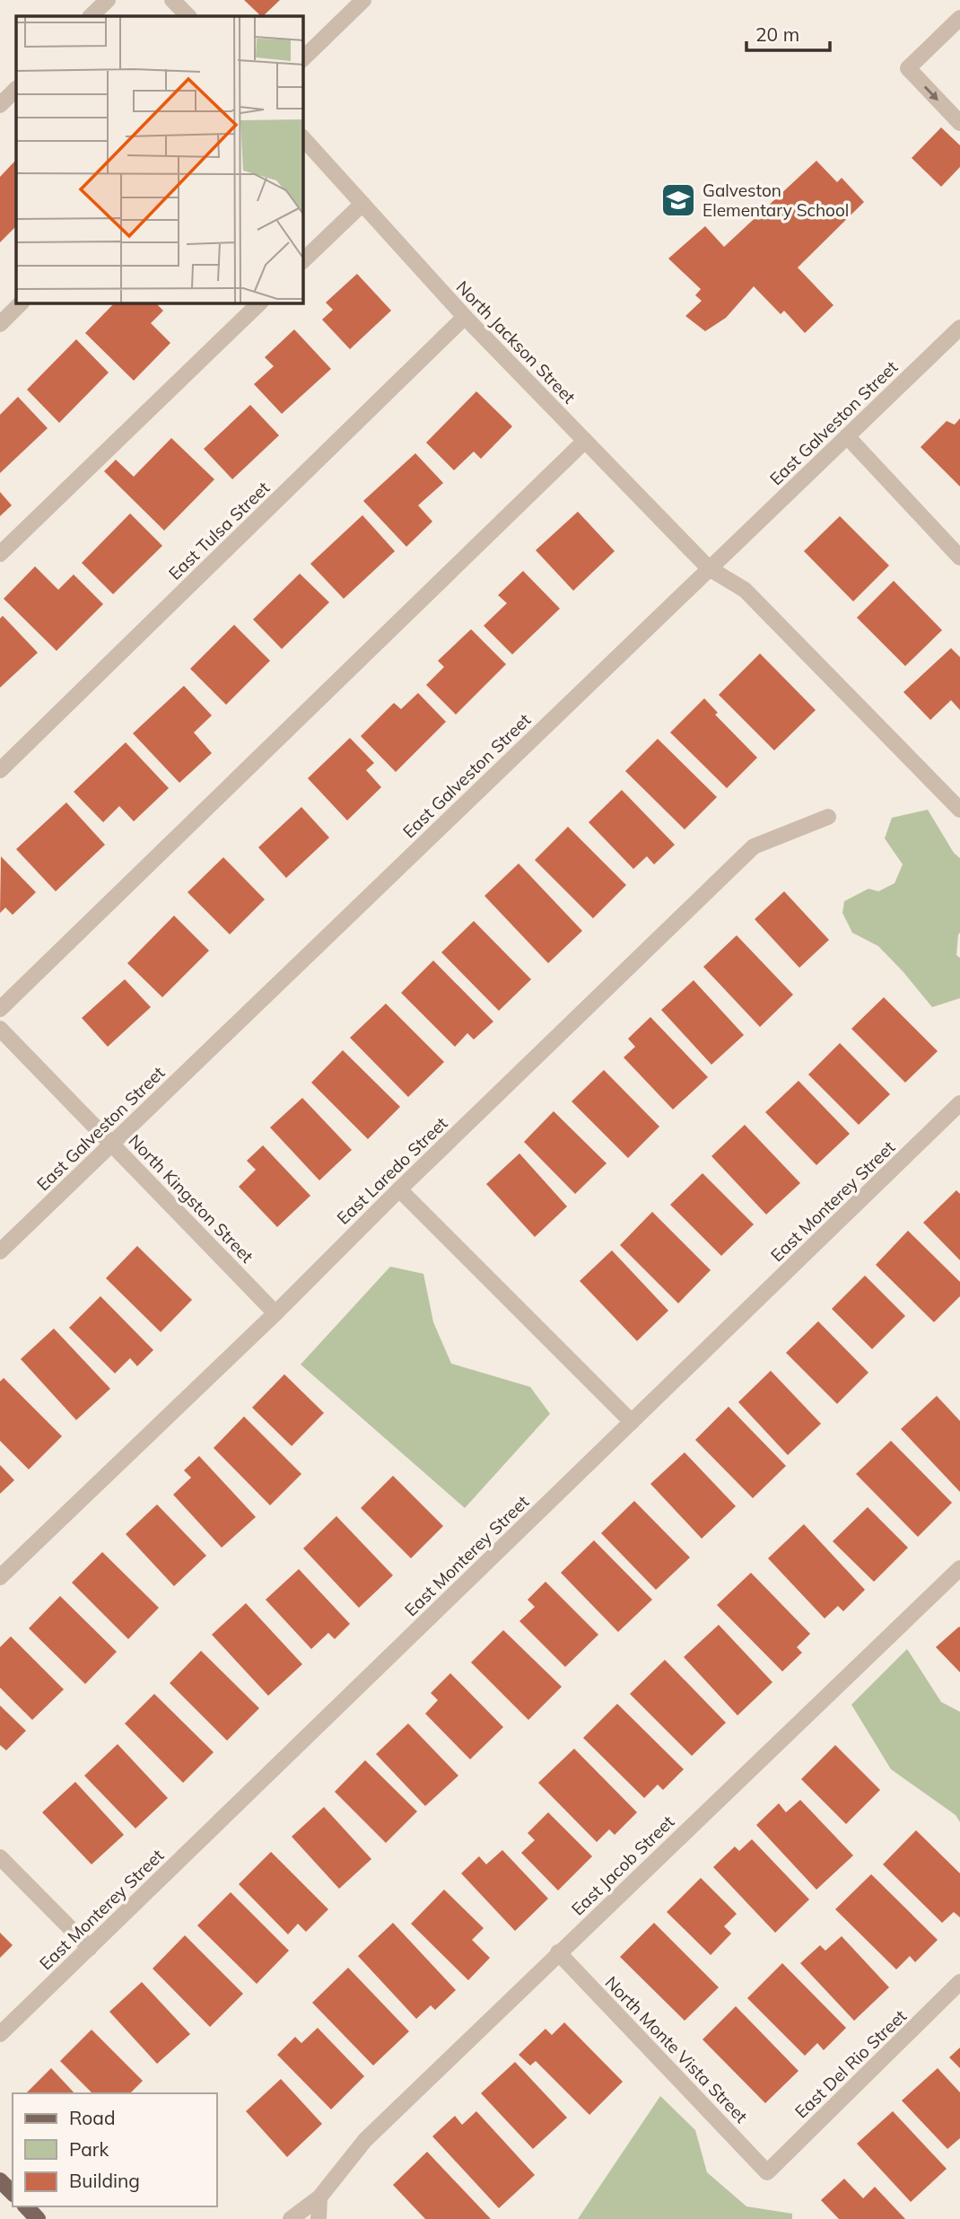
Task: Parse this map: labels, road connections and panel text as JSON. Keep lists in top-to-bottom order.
{
  "streets": {
    "street": [
      "North Jackson Street",
      "East Galveston Street",
      "East Tulsa Street",
      "East Laredo Street",
      "North Kingston Street",
      "East Monterey Street",
      "East Jacob Street",
      "North Monte Vista Street",
      "East Del Rio Street"
    ]
  },
  "crossings": [
    ["North Jackson Street", "East Galveston Street"],
    ["North Jackson Street", "East Tulsa Street"],
    ["East Galveston Street", "North Kingston Street"],
    ["East Laredo Street", "North Kingston Street"],
    ["East Jacob Street", "North Monte Vista Street"],
    ["North Monte Vista Street", "East Del Rio Street"]
  ],
  "places": {
    "school or university": ["Galveston Elementary School"]
  },
  "legend": ["Road", "Park", "Building"],
  "scale_bar": "20 m"
}
